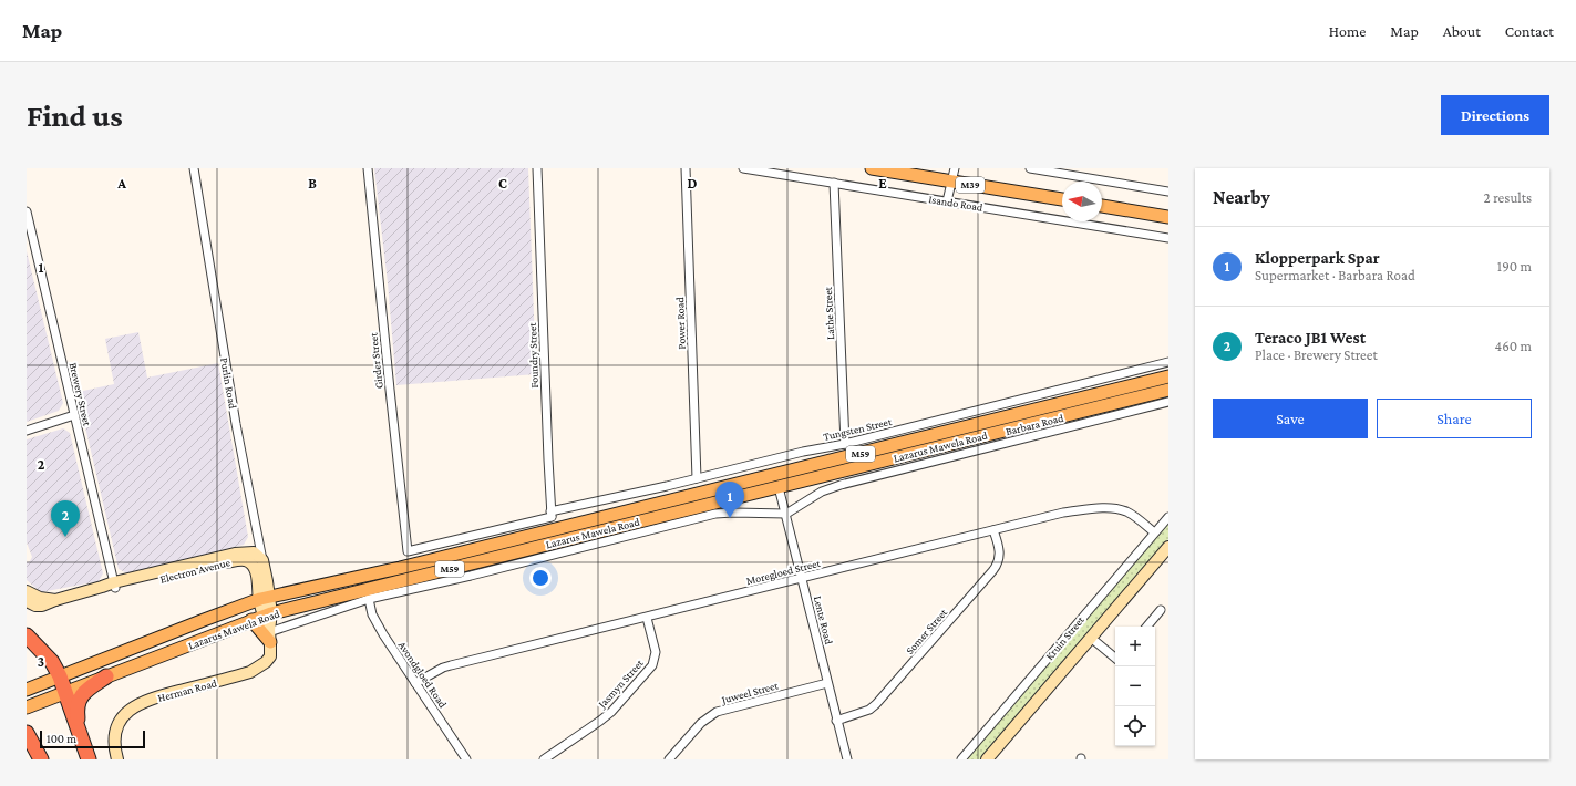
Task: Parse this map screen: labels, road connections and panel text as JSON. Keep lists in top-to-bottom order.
{
  "streets": {
    "main road": [
      "M39",
      "Isando Road",
      "Purlin Road",
      "Lazarus Mawela Road",
      "M59",
      "Electron Avenue",
      "Kruin Street",
      "Herman Road"
    ],
    "street": [
      "Lathe Street",
      "Power Road",
      "Foundry Street",
      "Girder Street",
      "Brewery Street",
      "Barbara Road",
      "Tungsten Street",
      "Moregloed Street",
      "Lente Road",
      "Somer Street",
      "Avondgloed Road",
      "Jasmyn Street",
      "Juweel Street"
    ]
  },
  "crossings": [
    ["Isando Road", "Lathe Street"],
    ["Lathe Street", "Tungsten Street"],
    ["Power Road", "Tungsten Street"],
    ["Foundry Street", "Tungsten Street"],
    ["Foundry Street", "Lazarus Mawela Road"],
    ["Girder Street", "Tungsten Street"],
    ["Purlin Road", "Lazarus Mawela Road"],
    ["Purlin Road", "Electron Avenue"],
    ["Purlin Road", "Herman Road"],
    ["Brewery Street", "Electron Avenue"],
    ["Barbara Road", "Lente Road"],
    ["Lazarus Mawela Road", "Electron Avenue"],
    ["Lazarus Mawela Road", "Lente Road"],
    ["Lazarus Mawela Road", "Herman Road"],
    ["Electron Avenue", "Herman Road"],
    ["Moregloed Street", "Lente Road"],
    ["Moregloed Street", "Somer Street"],
    ["Moregloed Street", "Kruin Street"],
    ["Moregloed Street", "Avondgloed Road"],
    ["Moregloed Street", "Jasmyn Street"],
    ["Lente Road", "Somer Street"],
    ["Lente Road", "Juweel Street"]
  ],
  "scale_bar": "100 m",
  "north": "left",
  "page": {
    "header": "Map",
    "nav": [
      "Home",
      "Map",
      "About",
      "Contact"
    ],
    "buttons": [
      "Directions",
      ["Save", "Share"]
    ],
    "title": "Find us",
    "heading": ["Nearby", "2 results"],
    "list": [
      {
        "mark": "1",
        "name": "Klopperpark Spar",
        "note": "Supermarket · Barbara Road",
        "value": "190 m"
      },
      {
        "mark": "2",
        "name": "Teraco JB1 West",
        "note": "Place · Brewery Street",
        "value": "460 m"
      }
    ],
    "pins": ["1", "2"],
    "map_buttons": ["+", "−"],
    "scale": "100 m"
  },
  "grid": {
    "columns": [
      "A",
      "B",
      "C",
      "D",
      "E"
    ],
    "rows": ["1", "2", "3"]
  }
}
